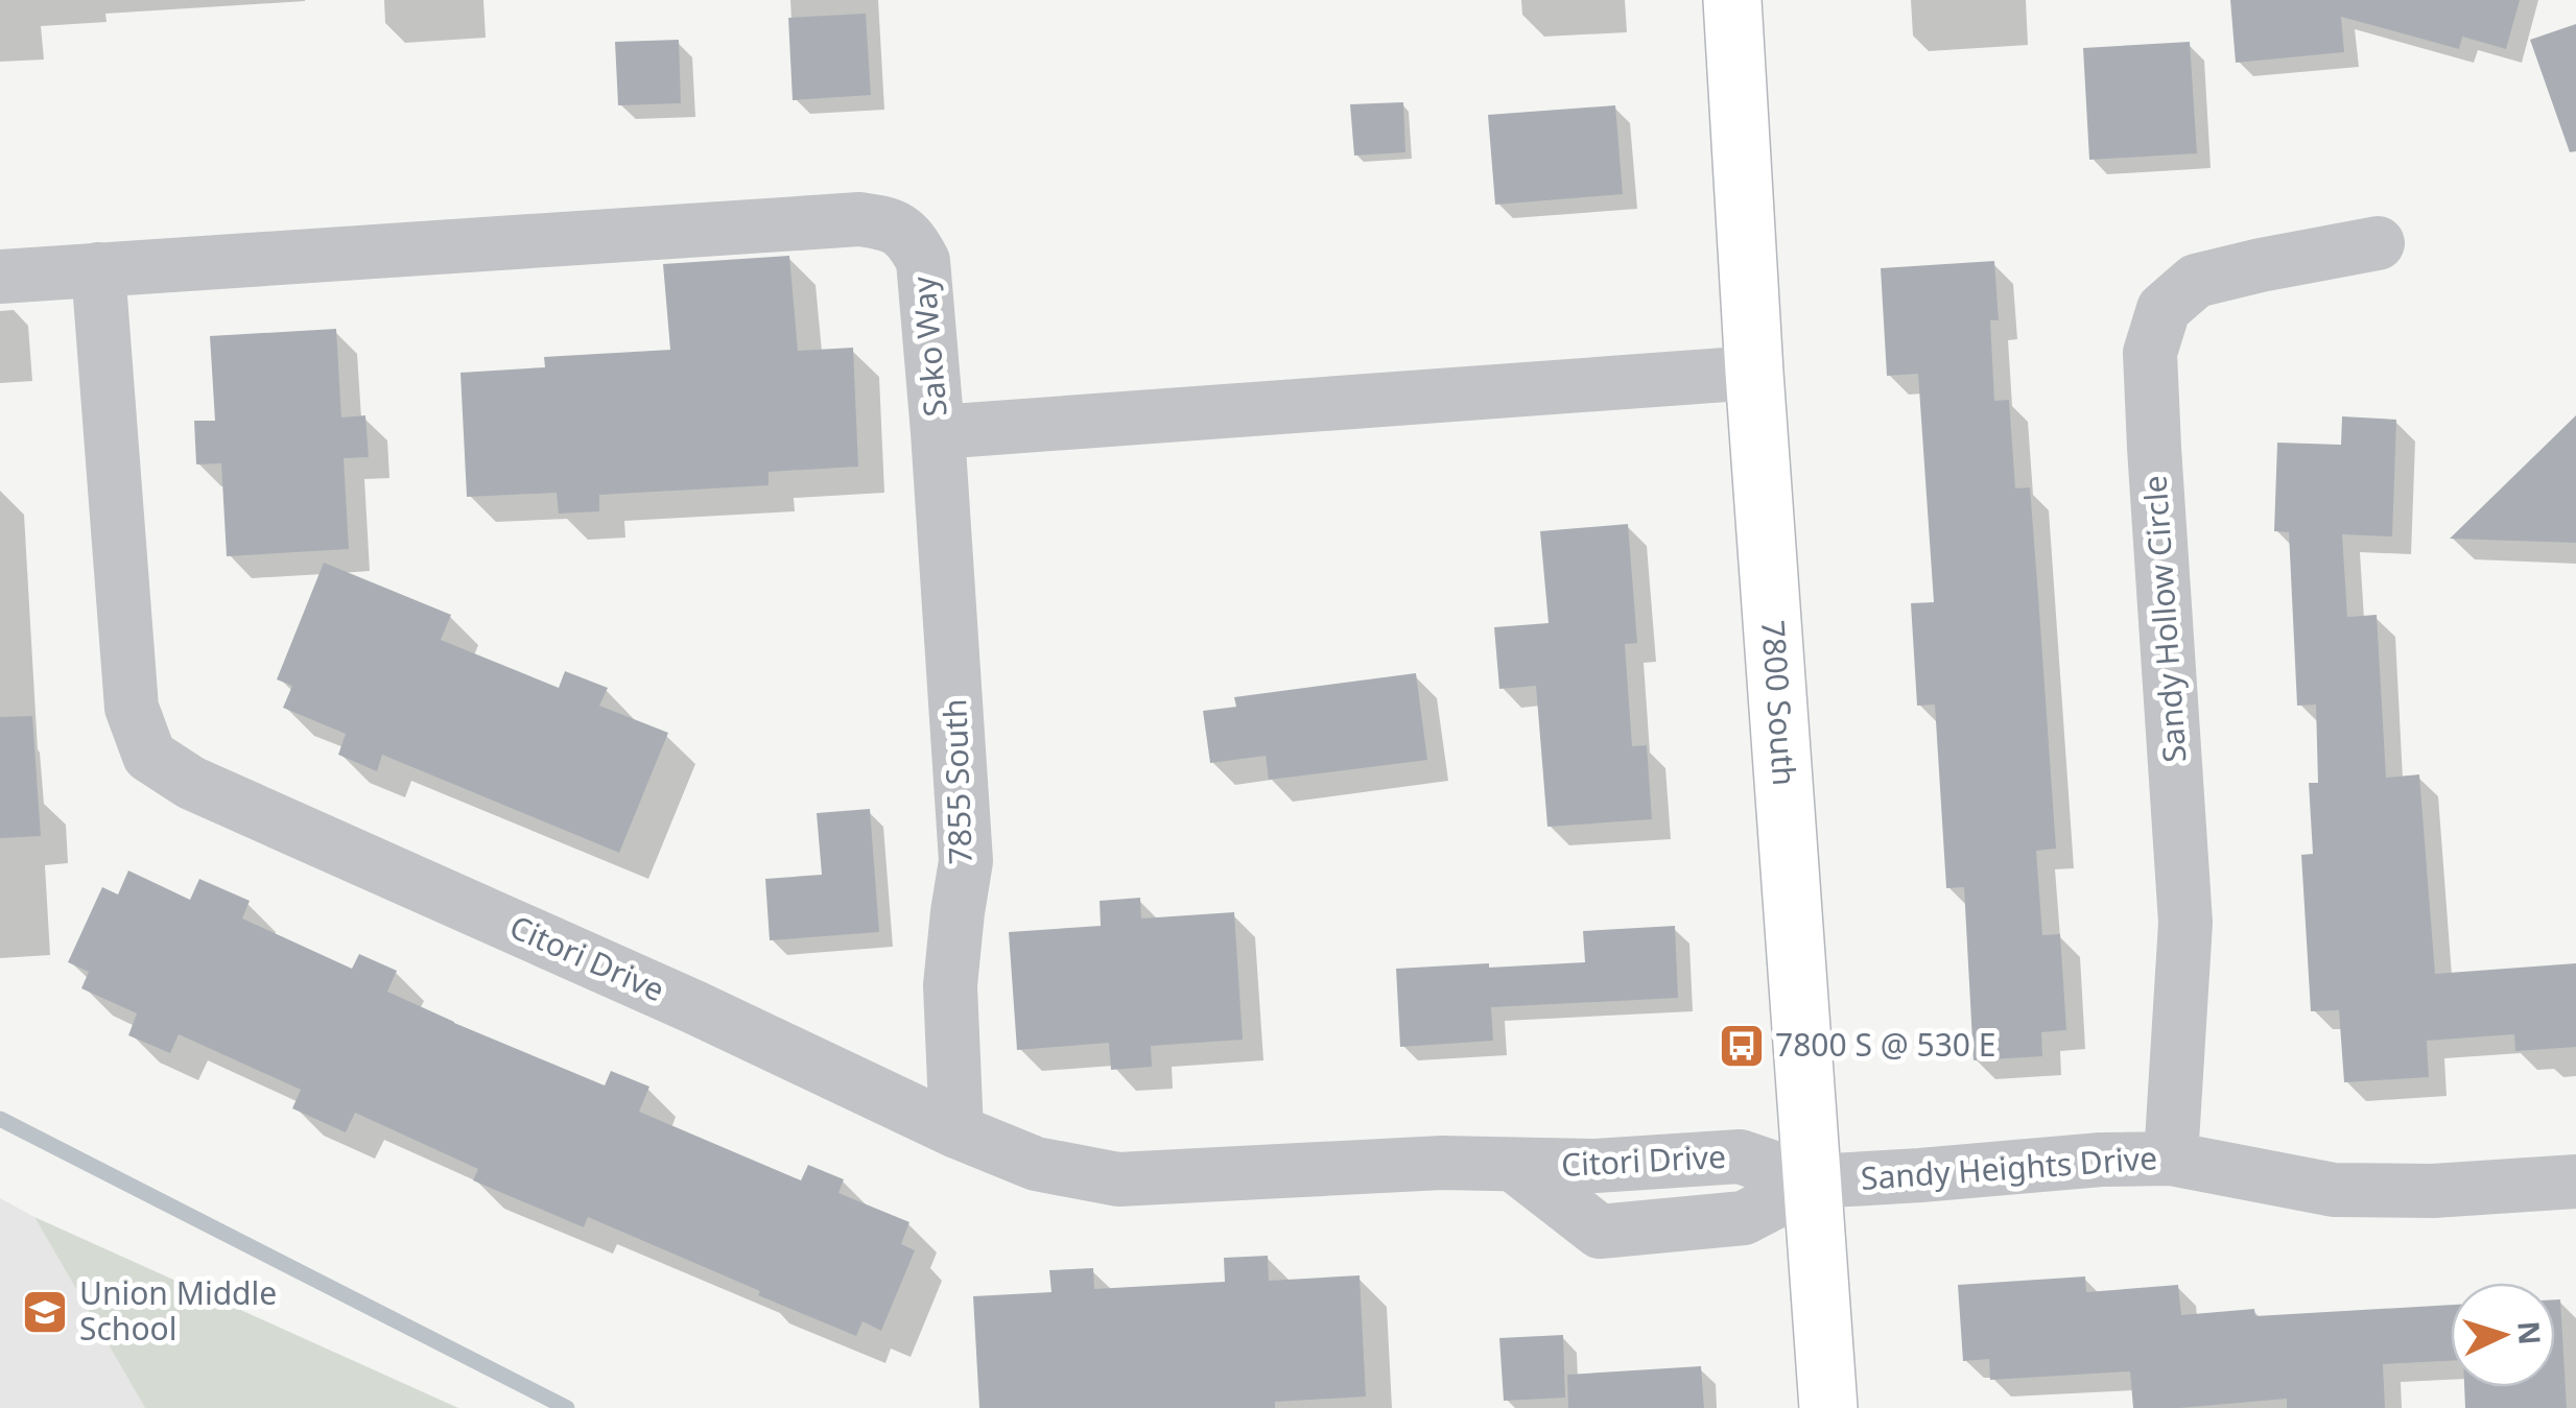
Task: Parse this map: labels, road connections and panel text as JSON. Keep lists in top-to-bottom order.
{
  "streets": {
    "main road": ["7800 South"],
    "street": [
      "Sako Way",
      "Sandy Hollow Circle",
      "7855 South",
      "Citori Drive",
      "Sandy Heights Drive"
    ]
  },
  "crossings": [
    ["Sako Way", "7800 South"],
    ["Sako Way", "7855 South"],
    ["Sako Way", "Citori Drive"],
    ["Sandy Hollow Circle", "Sandy Heights Drive"],
    ["7800 South", "Citori Drive"],
    ["7800 South", "Sandy Heights Drive"],
    ["7855 South", "Citori Drive"],
    ["Citori Drive", "Sandy Heights Drive"]
  ],
  "places": {
    "bus stop": ["7800 S @ 530 E"],
    "school or university": ["Union Middle School"]
  },
  "north": "right"
}
